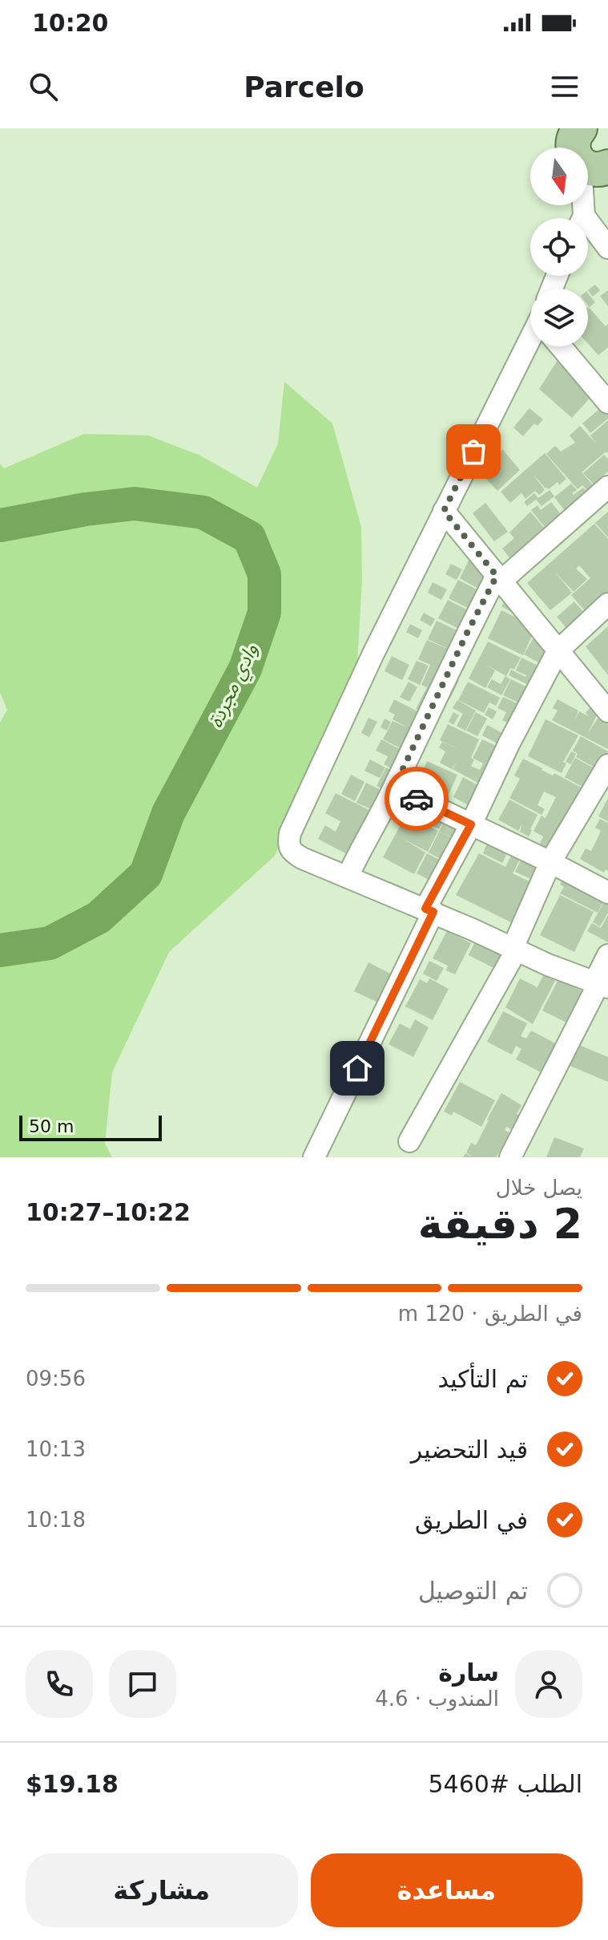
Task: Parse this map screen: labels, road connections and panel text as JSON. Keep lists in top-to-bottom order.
{
  "water": ["وادي مجردة"],
  "scale_bar": "50 m",
  "north": "bottom",
  "page": {
    "status": "10:20",
    "header": "Parcelo",
    "scale": "50 m",
    "heading": ["2 دقيقة", "يصل خلال", "10:22–10:27"],
    "panel": [
      "سارة",
      "المندوب · 4.6",
      "الطلب #5460",
      "$19.18"
    ],
    "bar": "في الطريق · 120 m",
    "list": [
      ["تم التأكيد", "09:56"],
      ["قيد التحضير", "10:13"],
      ["في الطريق", "10:18"],
      "تم التوصيل"
    ],
    "buttons": ["مساعدة", "مشاركة"]
  }
}
